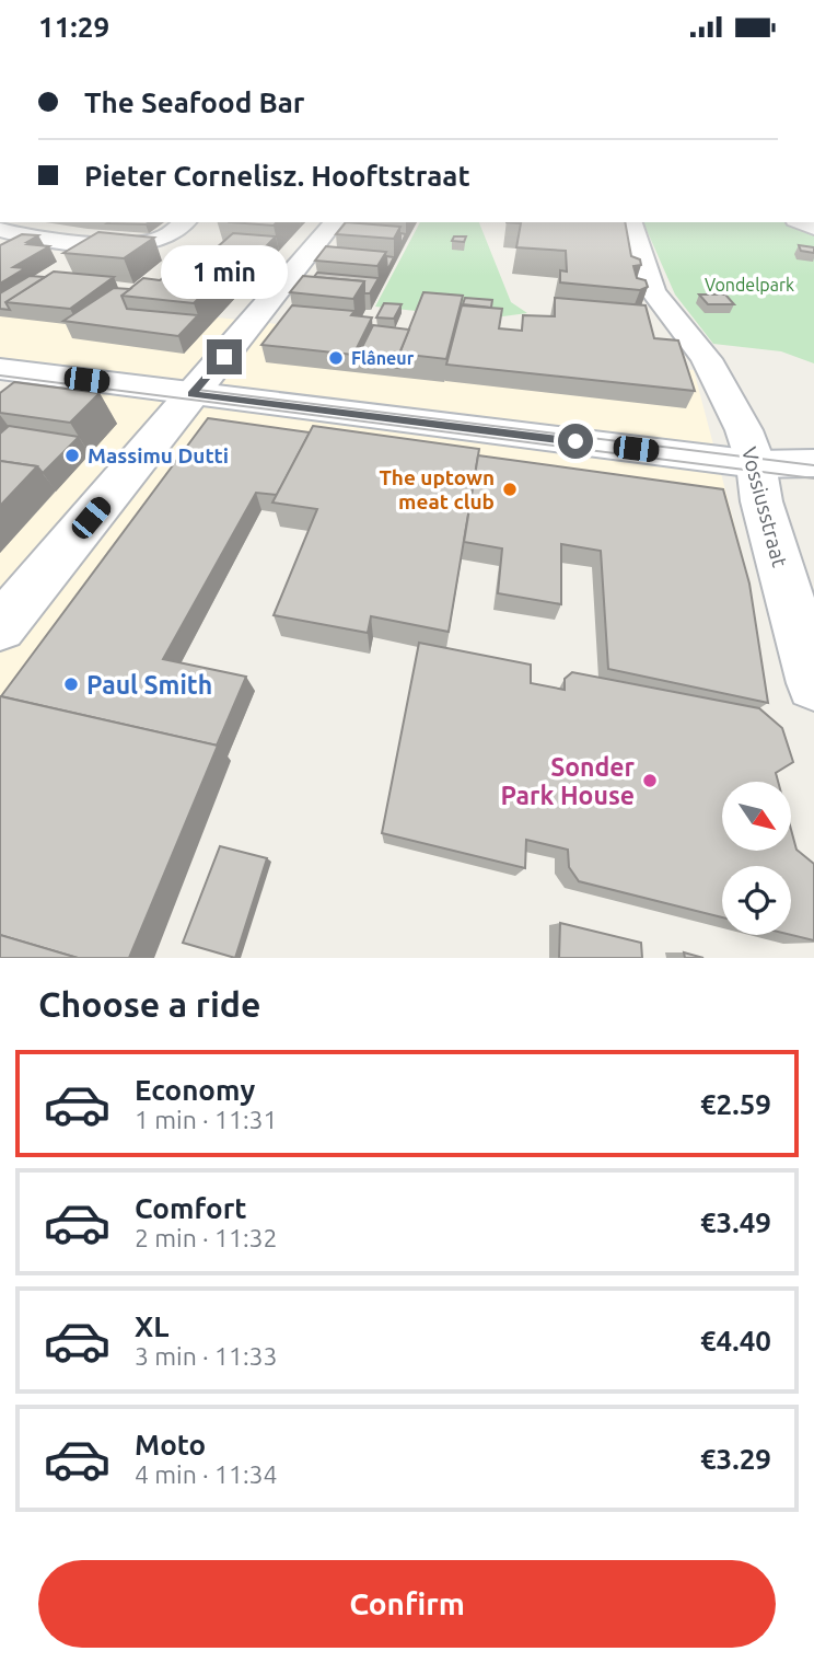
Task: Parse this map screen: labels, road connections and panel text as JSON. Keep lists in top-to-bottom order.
{
  "streets": {
    "street": ["Vossiusstraat"]
  },
  "parks": ["Vondelpark"],
  "places": [
    "Flâneur",
    "Massimu Dutti",
    "The uptown meat club",
    "Paul Smith",
    "Sonder Park House"
  ],
  "north": "bottom right",
  "page": {
    "status": "11:29",
    "banner": ["The Seafood Bar", "Pieter Cornelisz. Hooftstraat"],
    "bubble": "1 min",
    "heading": "Choose a ride",
    "list": [
      {
        "name": "Economy",
        "note": "1 min · 11:31",
        "value": "€2.59"
      },
      {
        "name": "Comfort",
        "note": "2 min · 11:32",
        "value": "€3.49"
      },
      {
        "name": "XL",
        "note": "3 min · 11:33",
        "value": "€4.40"
      },
      {
        "name": "Moto",
        "note": "4 min · 11:34",
        "value": "€3.29"
      }
    ],
    "buttons": "Confirm"
  }
}
